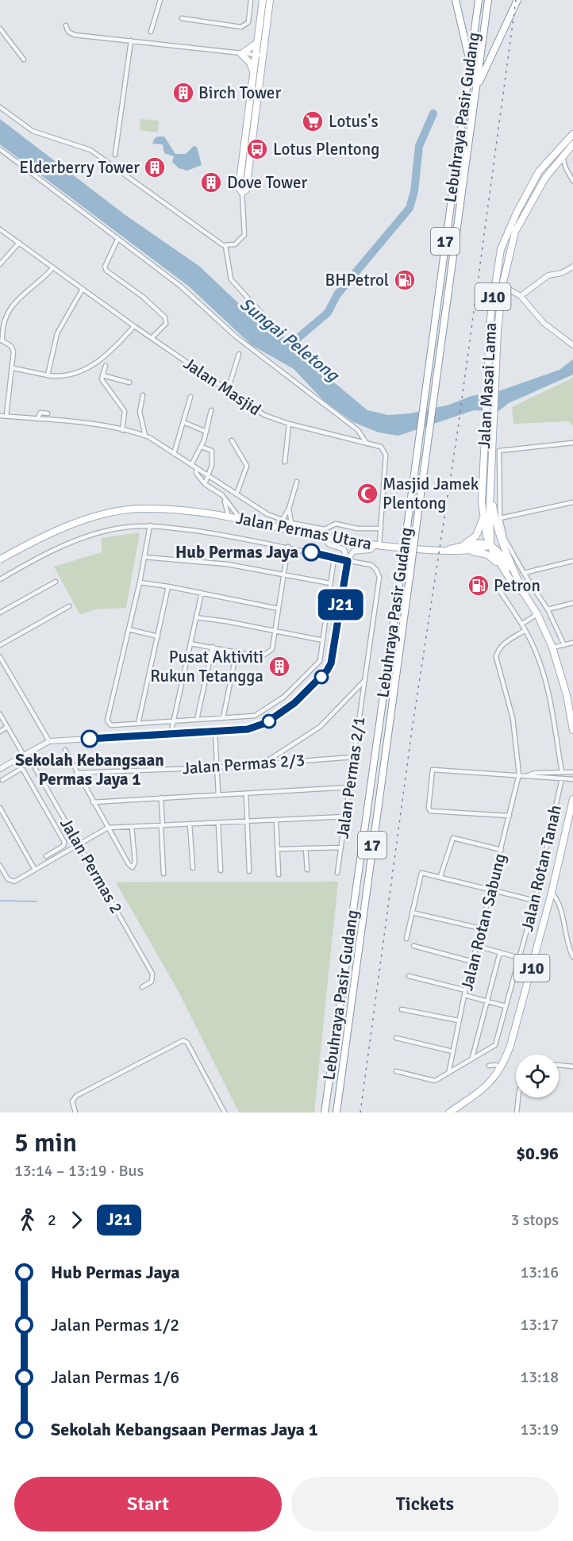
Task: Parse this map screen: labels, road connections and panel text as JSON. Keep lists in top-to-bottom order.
{
  "streets": {
    "highway": ["Lebuhraya Pasir Gudang", "17"],
    "main road": ["J10", "Jalan Masai Lama", "Jalan Permas Utara"],
    "street": [
      "Jalan Masjid",
      "Jalan Permas 2/3",
      "Jalan Permas 2/1",
      "Jalan Permas 2",
      "Jalan Rotan Tanah",
      "Jalan Rotan Sabung"
    ]
  },
  "crossings": [
    ["Jalan Masai Lama", "Jalan Permas Utara"],
    ["Jalan Masjid", "Jalan Permas Utara"],
    ["Jalan Permas 2/3", "Jalan Permas 2/1"],
    ["Jalan Rotan Tanah", "Jalan Rotan Sabung"]
  ],
  "water": ["Sungai Peletong"],
  "places": {
    "building": [
      "Birch Tower",
      "Elderberry Tower",
      "Dove Tower",
      "Pusat Aktiviti Rukun Tetangga"
    ],
    "supermarket": ["Lotus's"],
    "bus stop": ["Lotus Plentong"],
    "fuel station": ["BHPetrol", "Petron"],
    "mosque": ["Masjid Jamek Plentong"],
    "other": ["Hub Permas Jaya", "Sekolah Kebangsaan Permas Jaya 1"]
  },
  "lines": ["bus line J21"],
  "page": {
    "on_map": "J21",
    "heading": ["5 min", "13:14 – 13:19 · Bus", "$0.96"],
    "legs": ["2", "J21", "3 stops"],
    "list": [
      {
        "name": "Hub Permas Jaya",
        "value": "13:16"
      },
      {
        "name": "Jalan Permas 1/2",
        "value": "13:17"
      },
      {
        "name": "Jalan Permas 1/6",
        "value": "13:18"
      },
      {
        "name": "Sekolah Kebangsaan Permas Jaya 1",
        "value": "13:19"
      }
    ],
    "buttons": ["Start", "Tickets"]
  }
}
